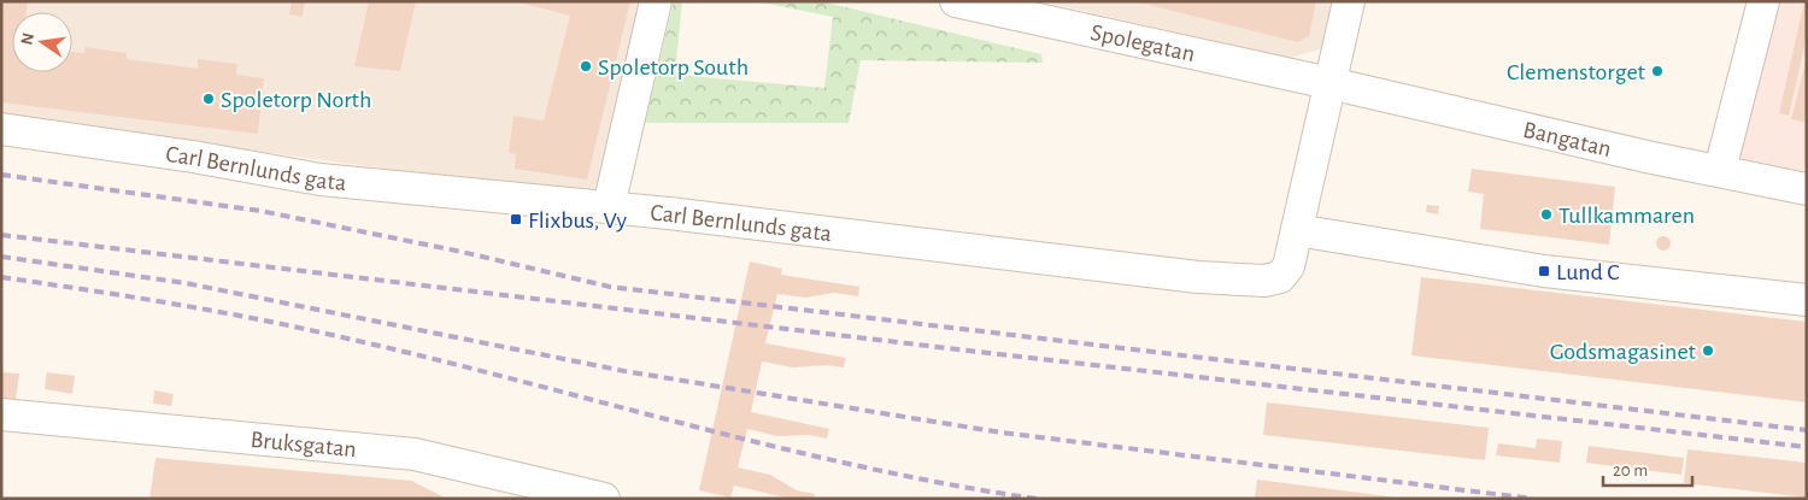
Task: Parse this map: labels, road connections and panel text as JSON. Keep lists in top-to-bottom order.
{
  "streets": {
    "street": [
      "Spolegatan",
      "Bangatan",
      "Carl Bernlunds gata",
      "Bruksgatan"
    ]
  },
  "crossings": [
    ["Spolegatan", "Bangatan"],
    ["Spolegatan", "Carl Bernlunds gata"],
    ["Bangatan", "Carl Bernlunds gata"]
  ],
  "places": {
    "other": [
      "Spoletorp South",
      "Clemenstorget",
      "Spoletorp North",
      "Tullkammaren",
      "Godsmagasinet"
    ],
    "transit": ["Flixbus, Vy", "Lund C"]
  },
  "scale_bar": "20 m",
  "north": "left"
}
